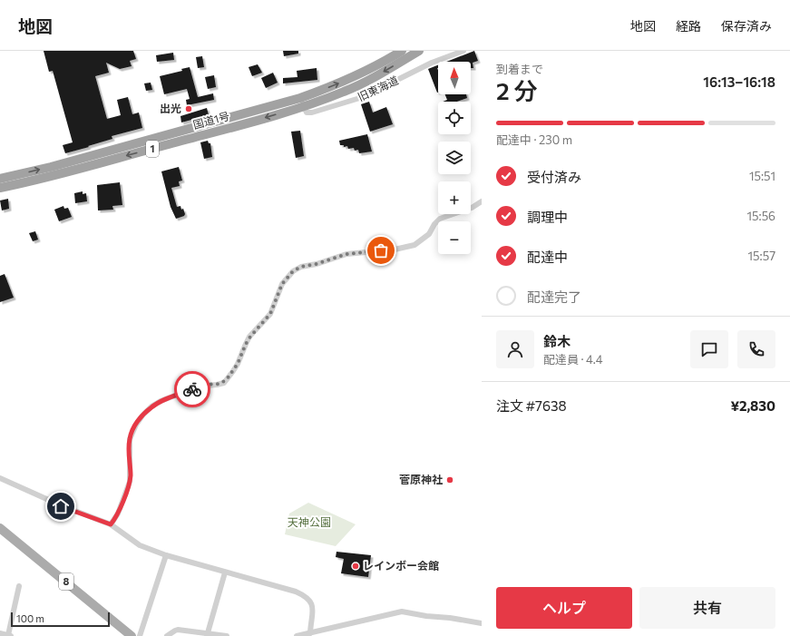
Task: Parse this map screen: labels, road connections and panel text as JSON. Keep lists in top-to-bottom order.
{
  "streets": {
    "highway": ["国道1号", "1"],
    "main road": ["8"],
    "street": ["旧東海道"]
  },
  "crossings": [
    ["旧東海道", "国道1号"]
  ],
  "parks": ["天神公園"],
  "places": ["出光", "菅原神社", "レインボー会館"],
  "scale_bar": "100 m",
  "north": "top",
  "page": {
    "header": "地図",
    "nav": ["地図", "経路", "保存済み"],
    "heading": ["2 分", "到着まで", "16:13–16:18"],
    "panel": [
      "鈴木",
      "配達員 · 4.4",
      "注文 #7638",
      "¥2,830"
    ],
    "map_buttons": ["+", "−"],
    "bar": "配達中 · 230 m",
    "list": [
      ["受付済み", "15:51"],
      ["調理中", "15:56"],
      ["配達中", "15:57"],
      "配達完了"
    ],
    "buttons": ["ヘルプ", "共有"],
    "scale": "100 m"
  }
}
